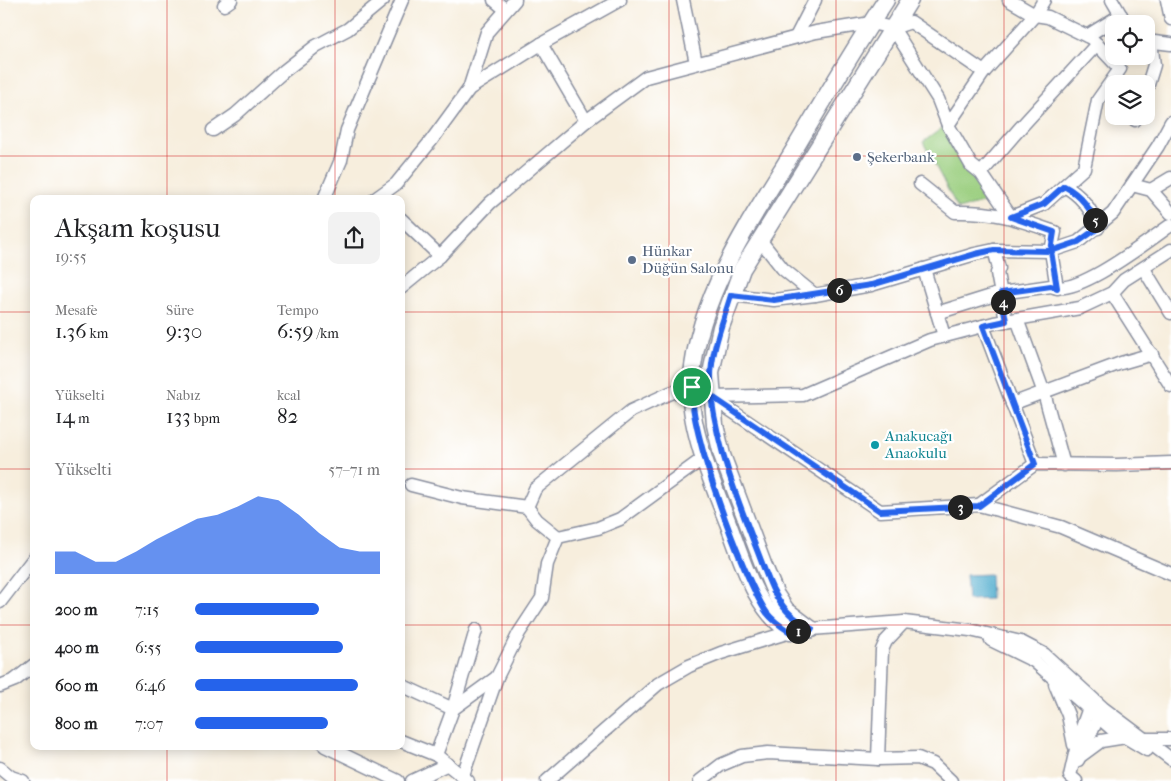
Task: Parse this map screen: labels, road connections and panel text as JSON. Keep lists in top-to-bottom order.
{
  "places": ["Şekerbank", "Hünkar Düğün Salonu", "Anakucağı Anaokulu"],
  "page": {
    "heading": ["Akşam koşusu", "19:55"],
    "pins": [
      "5",
      "6",
      "4",
      "3",
      "1"
    ],
    "stats": [
      ["Mesafe", "1.36 km"],
      ["Süre", "9:30"],
      ["Tempo", "6:59 /km"],
      ["Yükselti", "14 m"],
      ["Nabız", "133 bpm"],
      ["kcal", "82"]
    ],
    "chart": ["Yükselti", "57–71 m"],
    "list": [
      {
        "name": "200 m",
        "note": "7:15"
      },
      {
        "name": "400 m",
        "note": "6:55"
      },
      {
        "name": "600 m",
        "note": "6:46"
      },
      {
        "name": "800 m",
        "note": "7:07"
      }
    ]
  }
}
